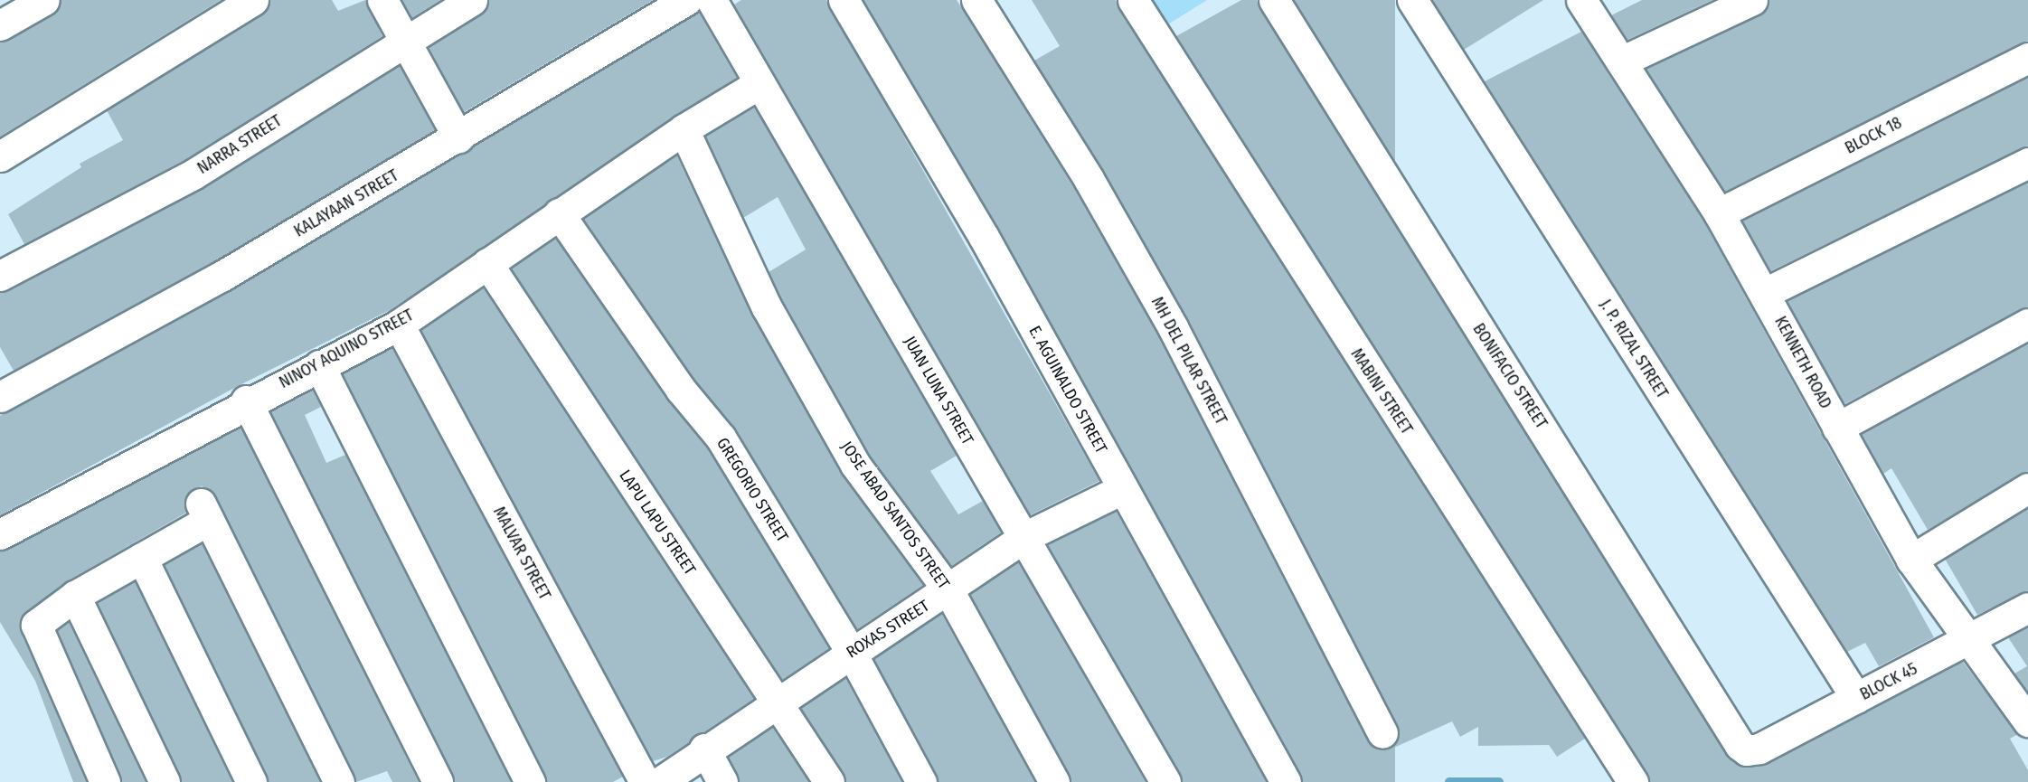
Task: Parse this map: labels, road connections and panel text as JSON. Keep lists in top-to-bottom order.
{
  "streets": {
    "street": [
      "BLOCK 18",
      "NARRA STREET",
      "KALAYAAN STREET",
      "NINOY AQUINO STREET",
      "J. P. RIZAL STREET",
      "MH DEL PILAR STREET",
      "KENNETH ROAD",
      "BONIFACIO STREET",
      "E. AGUINALDO STREET",
      "JUAN LUNA STREET",
      "MABINI STREET",
      "GREGORIO STREET",
      "JOSE ABAD SANTOS STREET",
      "LAPU LAPU STREET",
      "MALVAR STREET",
      "ROXAS STREET",
      "BLOCK 45"
    ]
  },
  "crossings": [
    ["BLOCK 18", "KENNETH ROAD"],
    ["NINOY AQUINO STREET", "JUAN LUNA STREET"],
    ["NINOY AQUINO STREET", "GREGORIO STREET"],
    ["NINOY AQUINO STREET", "JOSE ABAD SANTOS STREET"],
    ["NINOY AQUINO STREET", "LAPU LAPU STREET"],
    ["NINOY AQUINO STREET", "MALVAR STREET"],
    ["J. P. RIZAL STREET", "BLOCK 45"],
    ["KENNETH ROAD", "BLOCK 45"],
    ["BONIFACIO STREET", "BLOCK 45"],
    ["E. AGUINALDO STREET", "ROXAS STREET"],
    ["JUAN LUNA STREET", "ROXAS STREET"],
    ["GREGORIO STREET", "ROXAS STREET"],
    ["JOSE ABAD SANTOS STREET", "ROXAS STREET"],
    ["LAPU LAPU STREET", "ROXAS STREET"]
  ]
}
